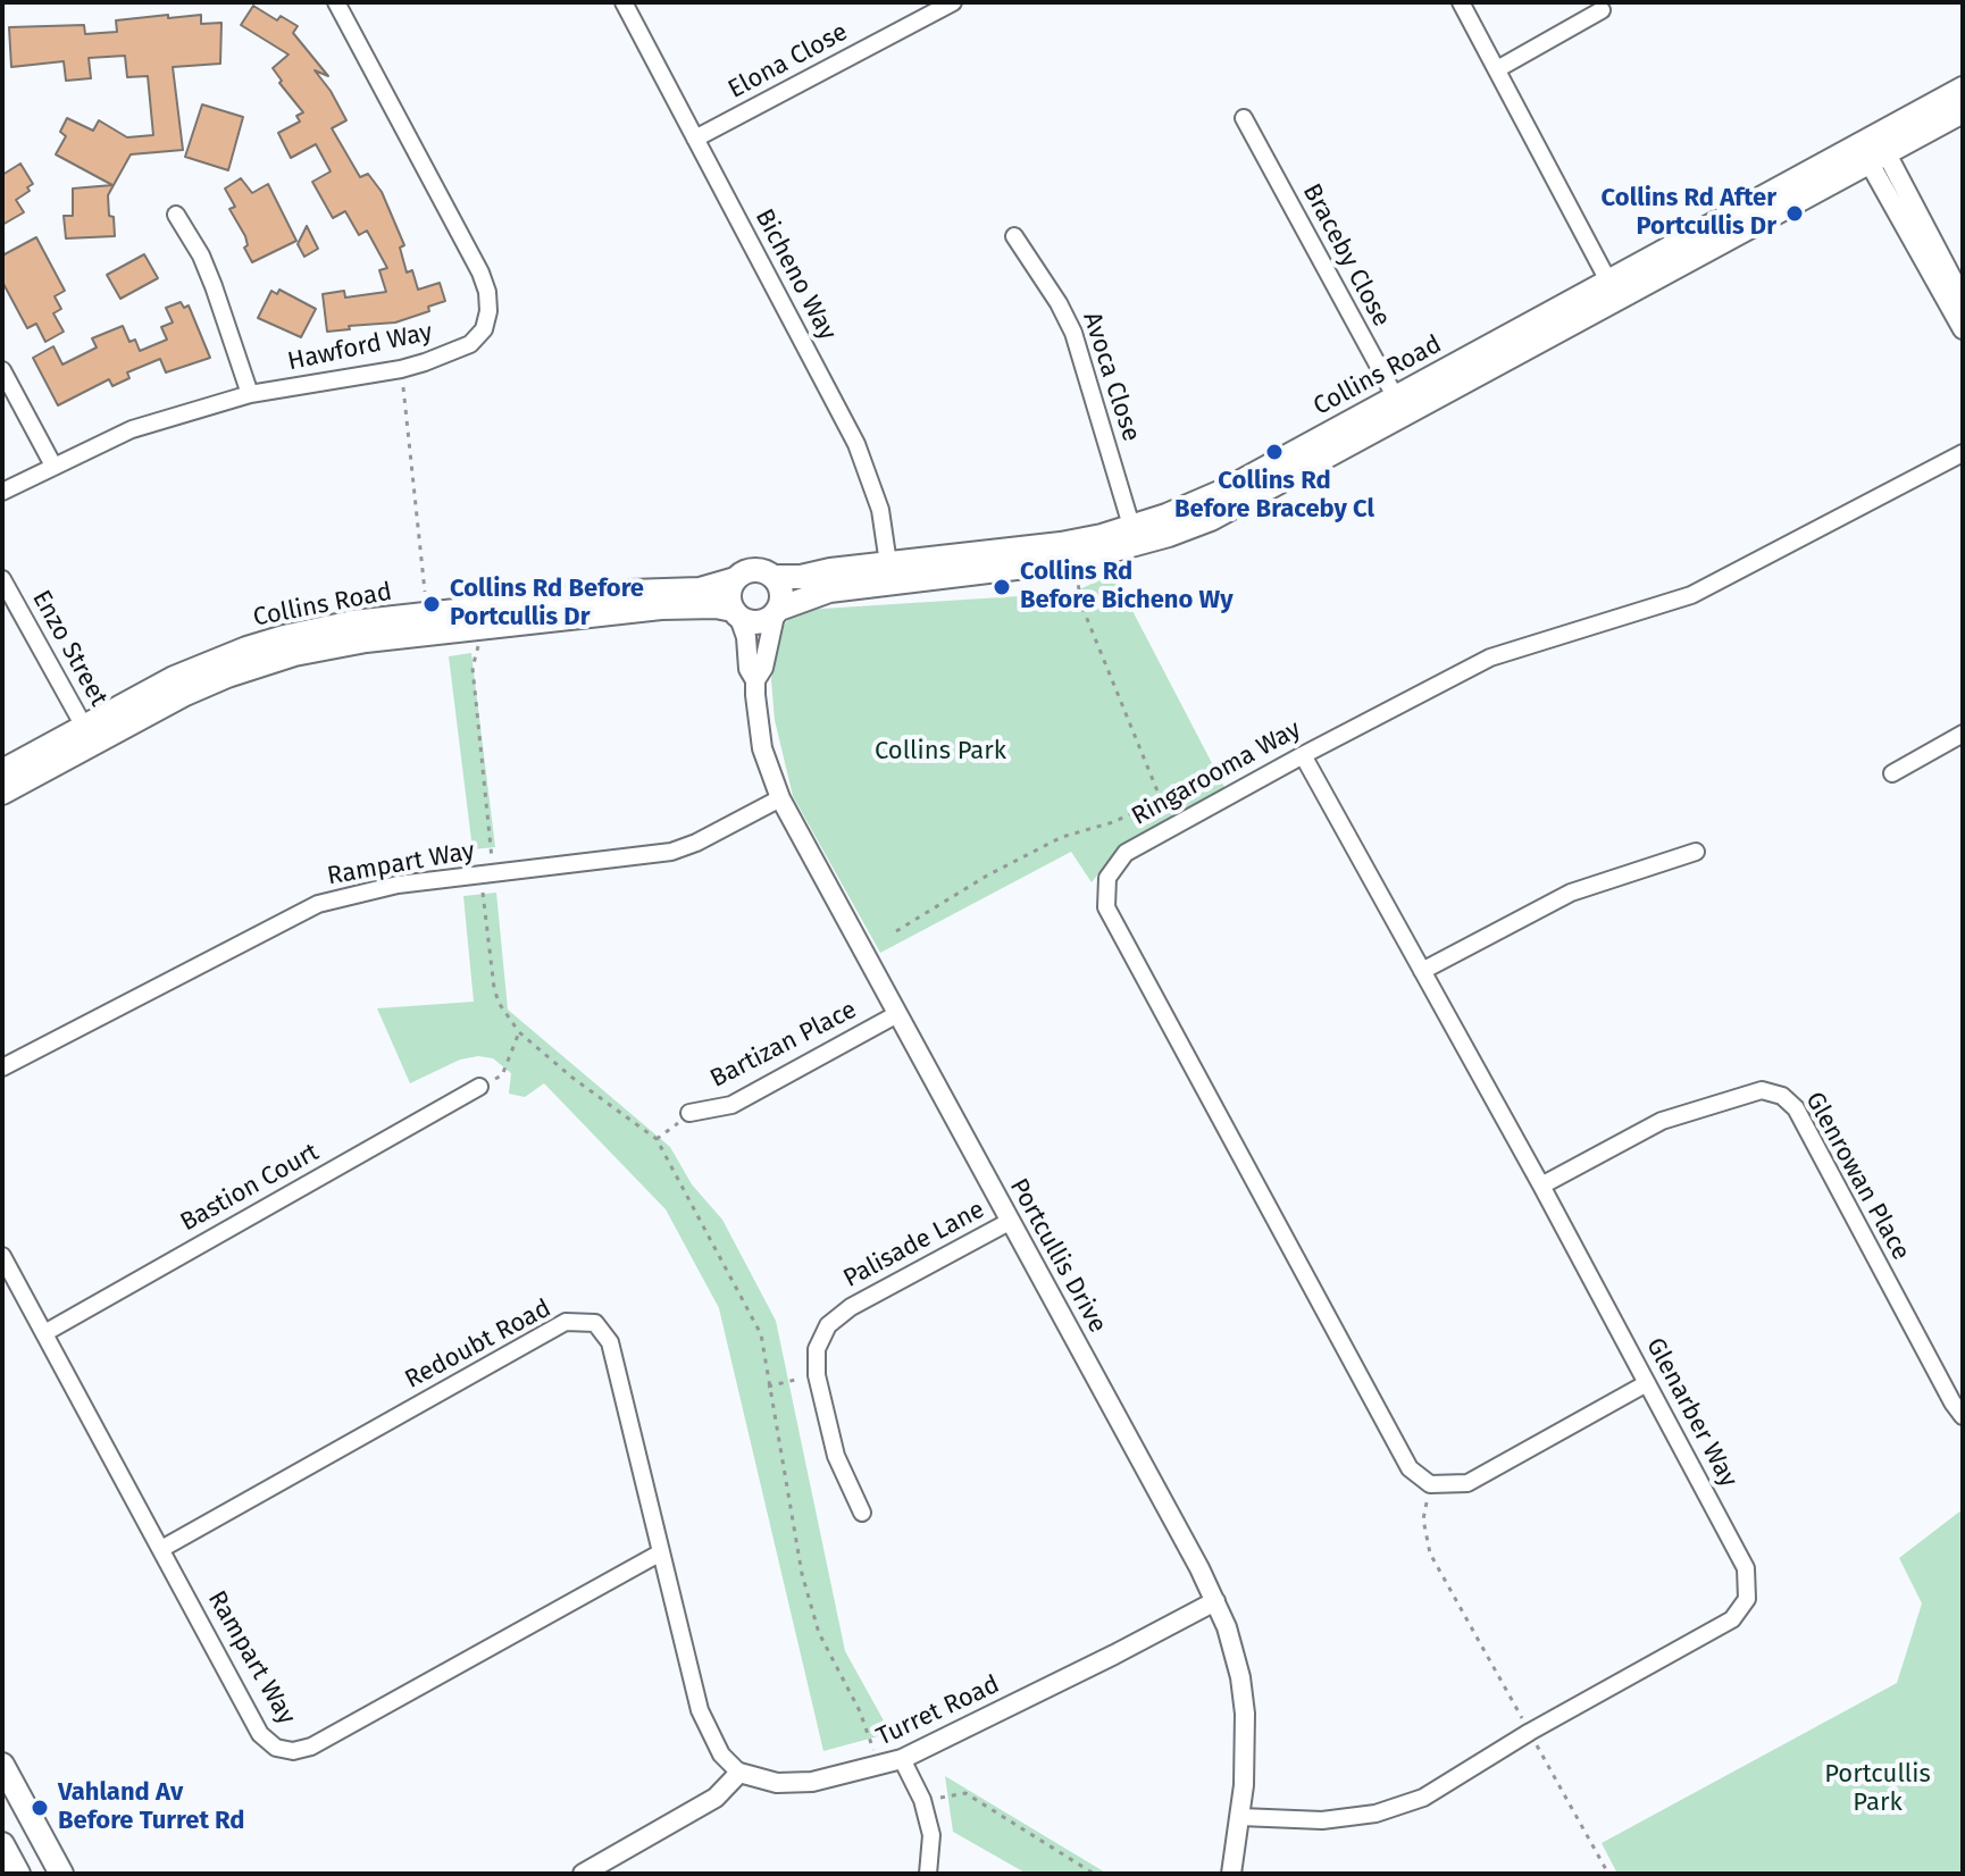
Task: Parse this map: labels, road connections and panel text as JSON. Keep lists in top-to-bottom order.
{
  "streets": {
    "main road": ["Collins Road"],
    "street": [
      "Elona Close",
      "Braceby Close",
      "Bicheno Way",
      "Hawford Way",
      "Avoca Close",
      "Enzo Street",
      "Ringarooma Way",
      "Rampart Way",
      "Bartizan Place",
      "Glenrowan Place",
      "Bastion Court",
      "Palisade Lane",
      "Portcullis Drive",
      "Redoubt Road",
      "Glenarber Way",
      "Turret Road"
    ]
  },
  "crossings": [
    ["Elona Close", "Bicheno Way"],
    ["Braceby Close", "Collins Road"],
    ["Bicheno Way", "Collins Road"],
    ["Collins Road", "Avoca Close"],
    ["Collins Road", "Enzo Street"],
    ["Collins Road", "Portcullis Drive"],
    ["Ringarooma Way", "Glenarber Way"],
    ["Rampart Way", "Bastion Court"],
    ["Rampart Way", "Portcullis Drive"],
    ["Rampart Way", "Redoubt Road"],
    ["Bartizan Place", "Portcullis Drive"],
    ["Glenrowan Place", "Glenarber Way"],
    ["Palisade Lane", "Portcullis Drive"],
    ["Portcullis Drive", "Glenarber Way"],
    ["Portcullis Drive", "Turret Road"],
    ["Redoubt Road", "Turret Road"]
  ],
  "parks": ["Collins Park", "Portcullis Park"],
  "places": [
    "Collins Rd After Portcullis Dr",
    "Collins Rd Before Braceby Cl",
    "Collins Rd Before Bicheno Wy",
    "Collins Rd Before Portcullis Dr",
    "Vahland Av Before Turret Rd"
  ]
}
